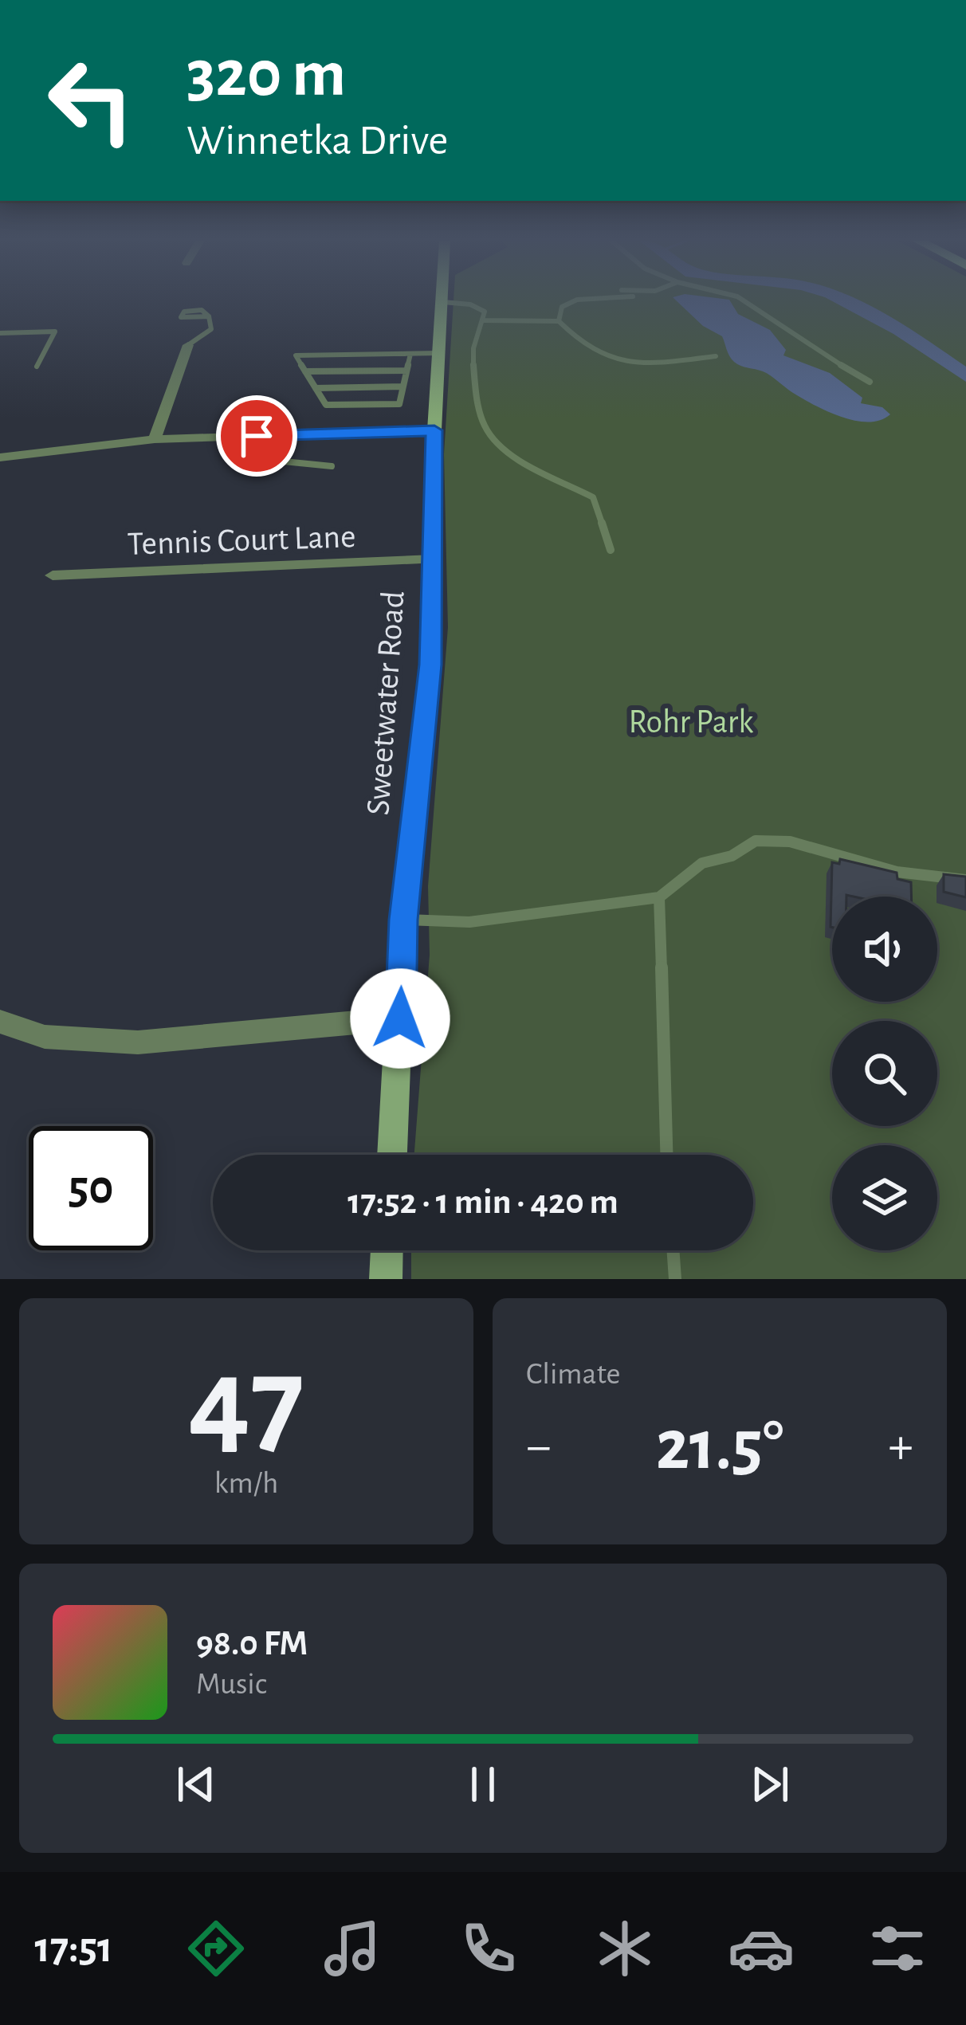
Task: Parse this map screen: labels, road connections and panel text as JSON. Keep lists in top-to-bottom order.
{
  "streets": {
    "main road": ["Sweetwater Road"],
    "street": ["Tennis Court Lane"]
  },
  "crossings": [
    ["Tennis Court Lane", "Sweetwater Road"]
  ],
  "parks": ["Rohr Park"],
  "page": {
    "turn": ["320 m", "Winnetka Drive"],
    "limit": "50",
    "trip": "17:52 · 1 min · 420 m",
    "tile": [
      ["47", "km/h"],
      "Climate"
    ],
    "heat": ["−", "21.5°", "+"],
    "song": ["98.0 FM", "Music"],
    "tabs": "17:51"
  }
}
